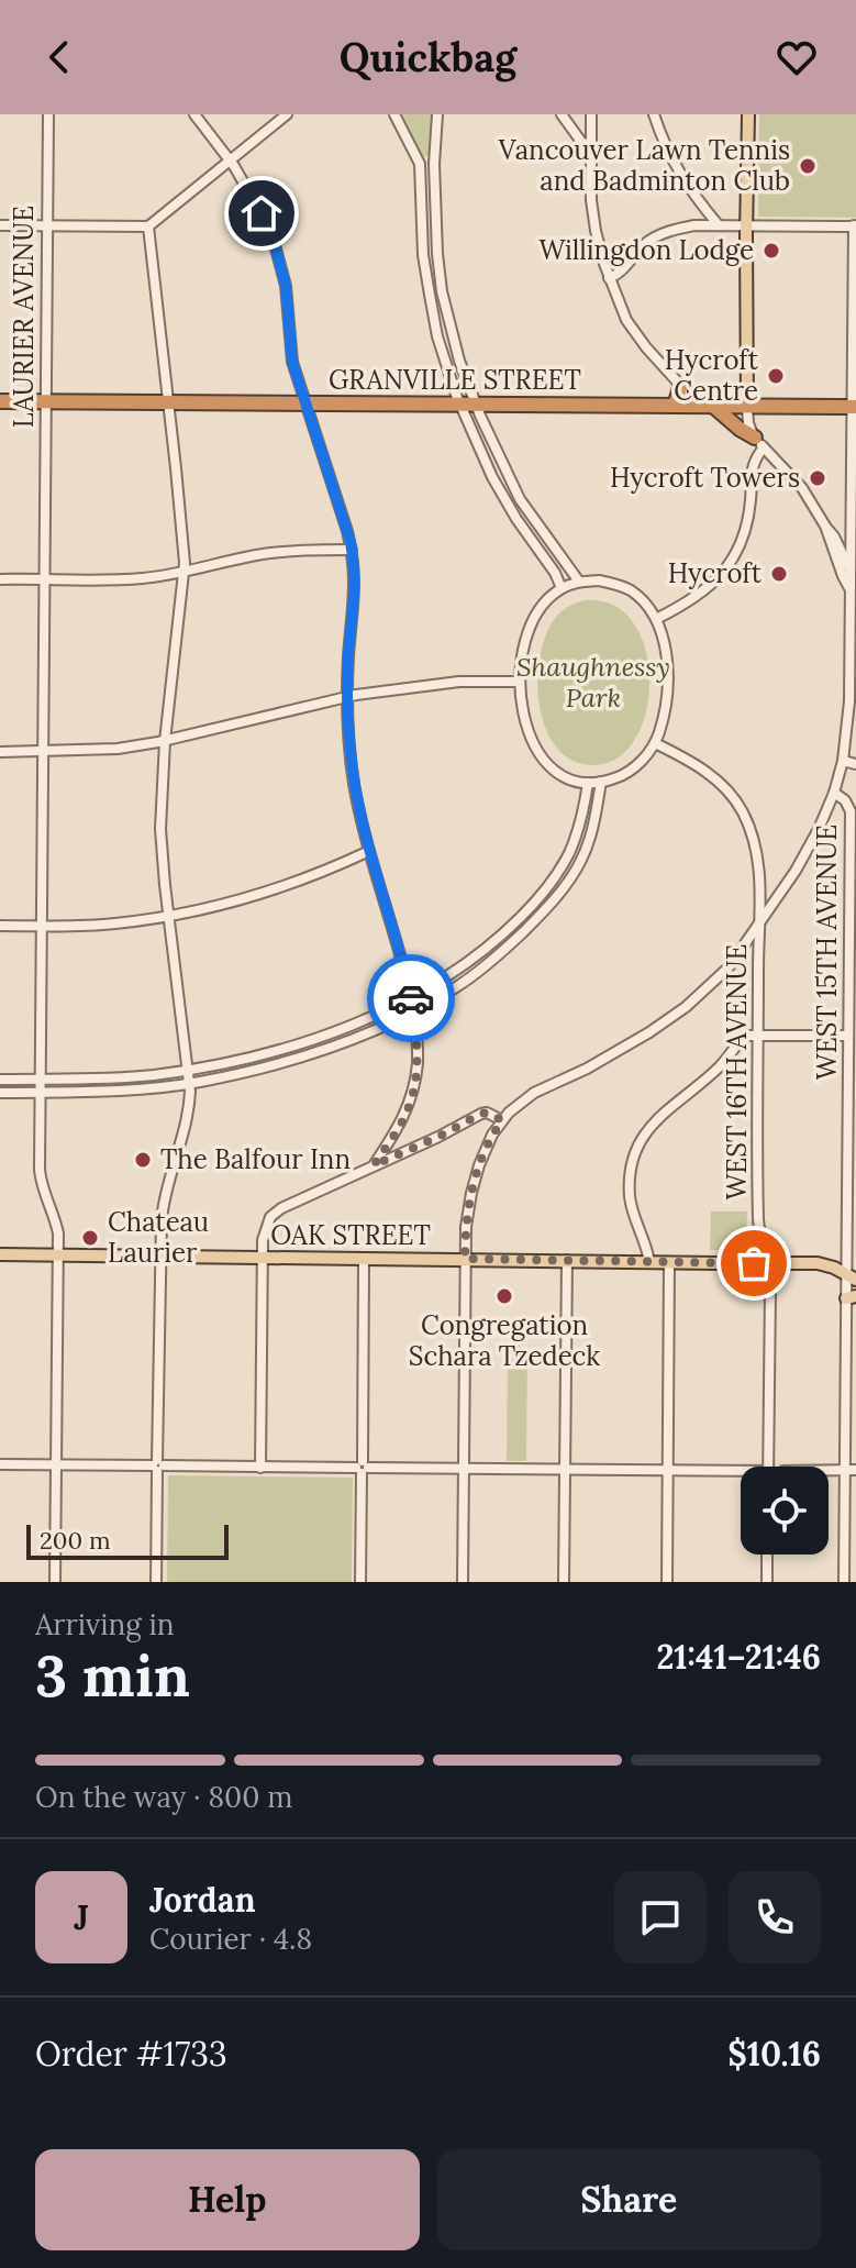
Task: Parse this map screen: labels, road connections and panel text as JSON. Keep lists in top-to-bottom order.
{
  "streets": {
    "highway": ["GRANVILLE STREET"],
    "main road": ["OAK STREET"],
    "street": ["LAURIER AVENUE", "WEST 15TH AVENUE", "WEST 16TH AVENUE"]
  },
  "crossings": [
    ["LAURIER AVENUE", "GRANVILLE STREET"],
    ["LAURIER AVENUE", "OAK STREET"],
    ["GRANVILLE STREET", "WEST 15TH AVENUE"],
    ["WEST 15TH AVENUE", "OAK STREET"],
    ["WEST 16TH AVENUE", "OAK STREET"]
  ],
  "parks": ["Shaughnessy Park"],
  "places": [
    "Vancouver Lawn Tennis and Badminton Club",
    "Willingdon Lodge",
    "Hycroft Centre",
    "Hycroft Towers",
    "Hycroft",
    "The Balfour Inn",
    "Chateau Laurier",
    "Congregation Schara Tzedeck"
  ],
  "scale_bar": "200 m",
  "page": {
    "header": "Quickbag",
    "scale": "200 m",
    "heading": ["3 min", "Arriving in", "21:41–21:46"],
    "panel": [
      "Jordan",
      "Courier · 4.8",
      "Order #1733",
      "$10.16"
    ],
    "bar": "On the way · 800 m",
    "round": "J",
    "buttons": ["Help", "Share"]
  }
}
